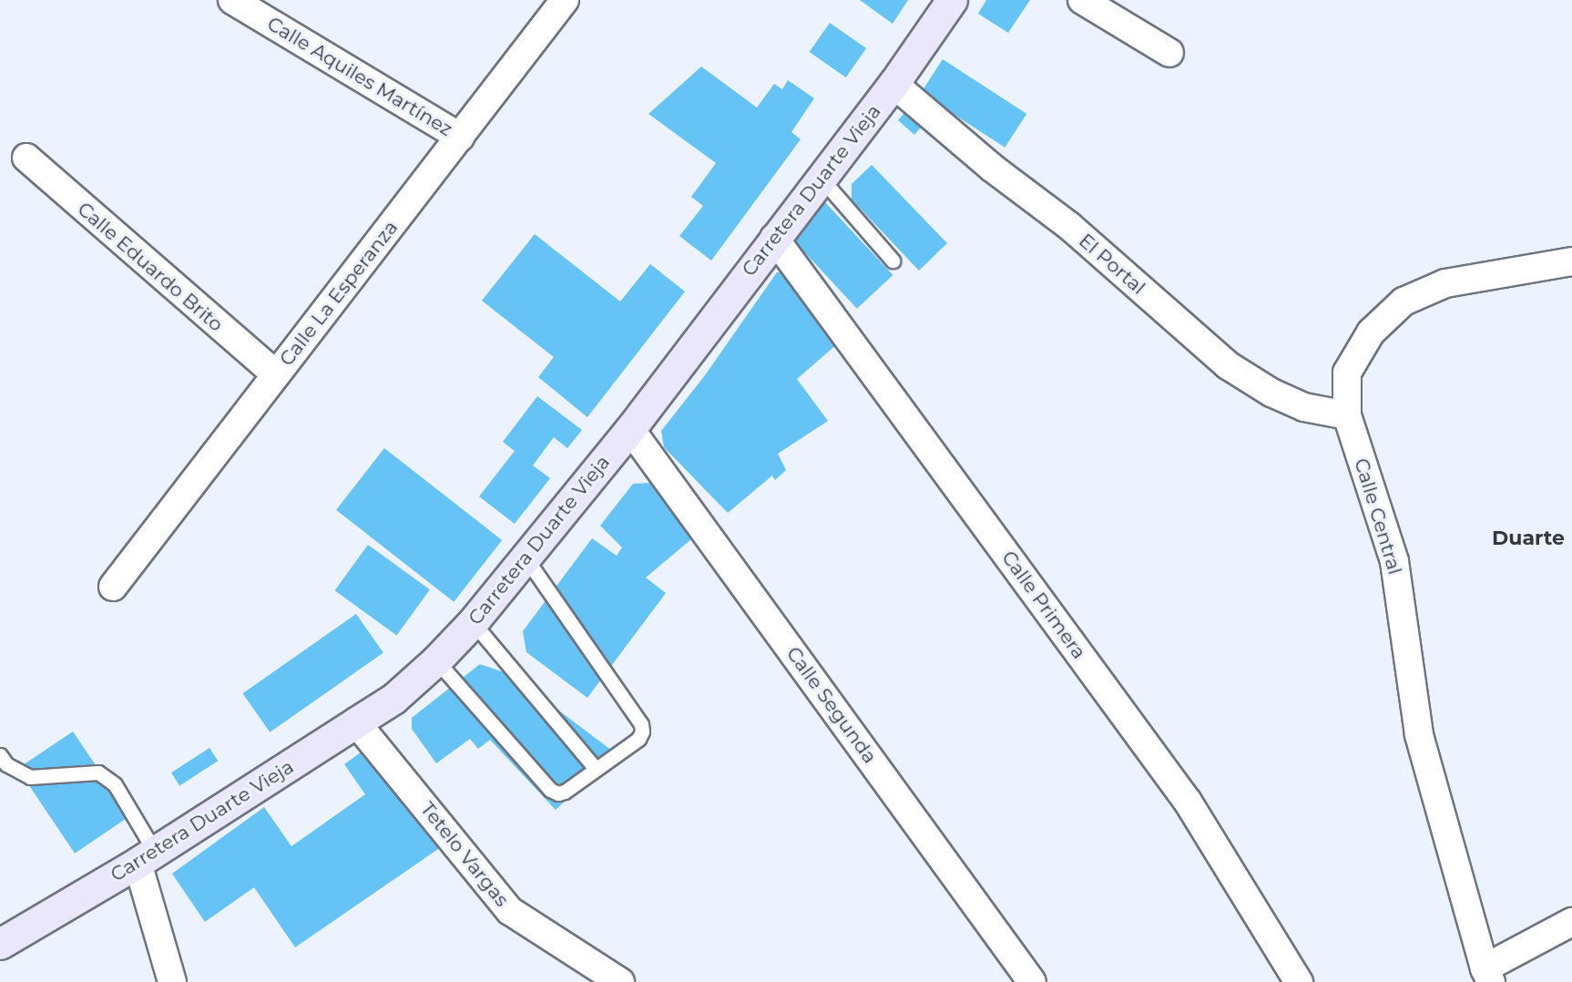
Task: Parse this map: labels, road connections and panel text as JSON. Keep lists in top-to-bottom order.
{
  "streets": {
    "main road": ["Carretera Duarte Vieja"],
    "street": [
      "Calle Aquiles Martínez",
      "El Portal",
      "Calle Eduardo Brito",
      "Calle La Esperanza",
      "Calle Central",
      "Calle Primera",
      "Calle Segunda",
      "Tetelo Vargas"
    ]
  },
  "crossings": [
    ["Calle Aquiles Martínez", "Calle La Esperanza"],
    ["Carretera Duarte Vieja", "El Portal"],
    ["Carretera Duarte Vieja", "Calle Primera"],
    ["Carretera Duarte Vieja", "Calle Segunda"],
    ["Carretera Duarte Vieja", "Tetelo Vargas"],
    ["El Portal", "Calle Central"],
    ["Calle Eduardo Brito", "Calle La Esperanza"]
  ],
  "districts": ["Duarte"]
}
